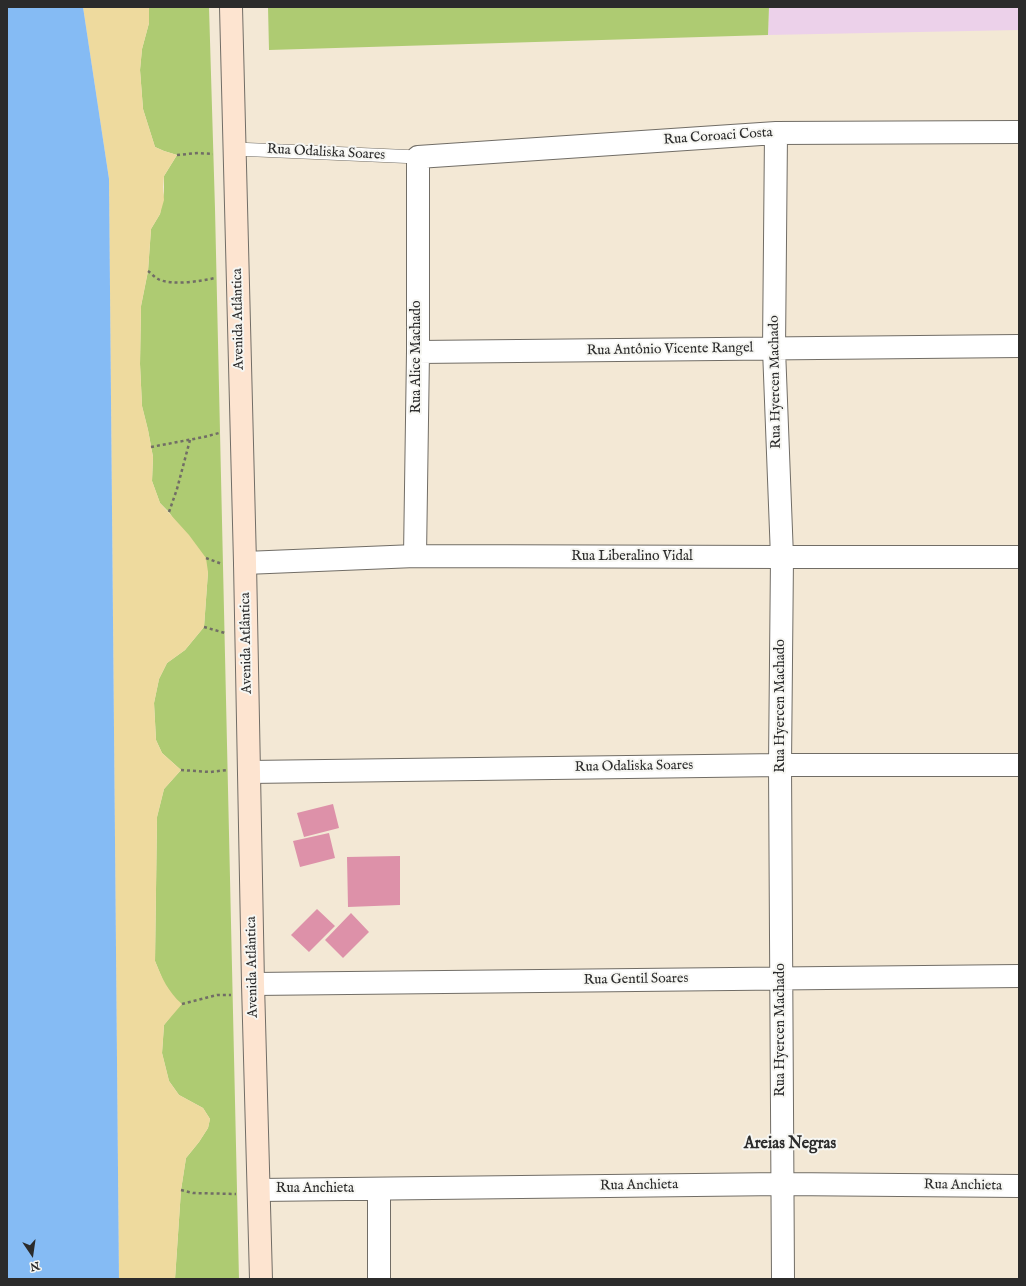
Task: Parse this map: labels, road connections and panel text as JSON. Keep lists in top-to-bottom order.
{
  "streets": {
    "street": [
      "Rua Coroaci Costa",
      "Rua Odaliska Soares",
      "Avenida Atlântica",
      "Rua Antônio Vicente Rangel",
      "Rua Alice Machado",
      "Rua Hyercen Machado",
      "Rua Liberalino Vidal",
      "Rua Gentil Soares",
      "Rua Anchieta"
    ]
  },
  "crossings": [
    ["Rua Coroaci Costa", "Rua Odaliska Soares"],
    ["Rua Coroaci Costa", "Rua Alice Machado"],
    ["Rua Coroaci Costa", "Rua Hyercen Machado"],
    ["Rua Odaliska Soares", "Avenida Atlântica"],
    ["Rua Odaliska Soares", "Rua Alice Machado"],
    ["Rua Odaliska Soares", "Rua Hyercen Machado"],
    ["Avenida Atlântica", "Rua Liberalino Vidal"],
    ["Avenida Atlântica", "Rua Gentil Soares"],
    ["Avenida Atlântica", "Rua Anchieta"],
    ["Rua Antônio Vicente Rangel", "Rua Alice Machado"],
    ["Rua Antônio Vicente Rangel", "Rua Hyercen Machado"],
    ["Rua Alice Machado", "Rua Liberalino Vidal"],
    ["Rua Hyercen Machado", "Rua Liberalino Vidal"],
    ["Rua Hyercen Machado", "Rua Gentil Soares"],
    ["Rua Hyercen Machado", "Rua Anchieta"]
  ],
  "districts": ["Areias Negras"],
  "north": "bottom"
}
